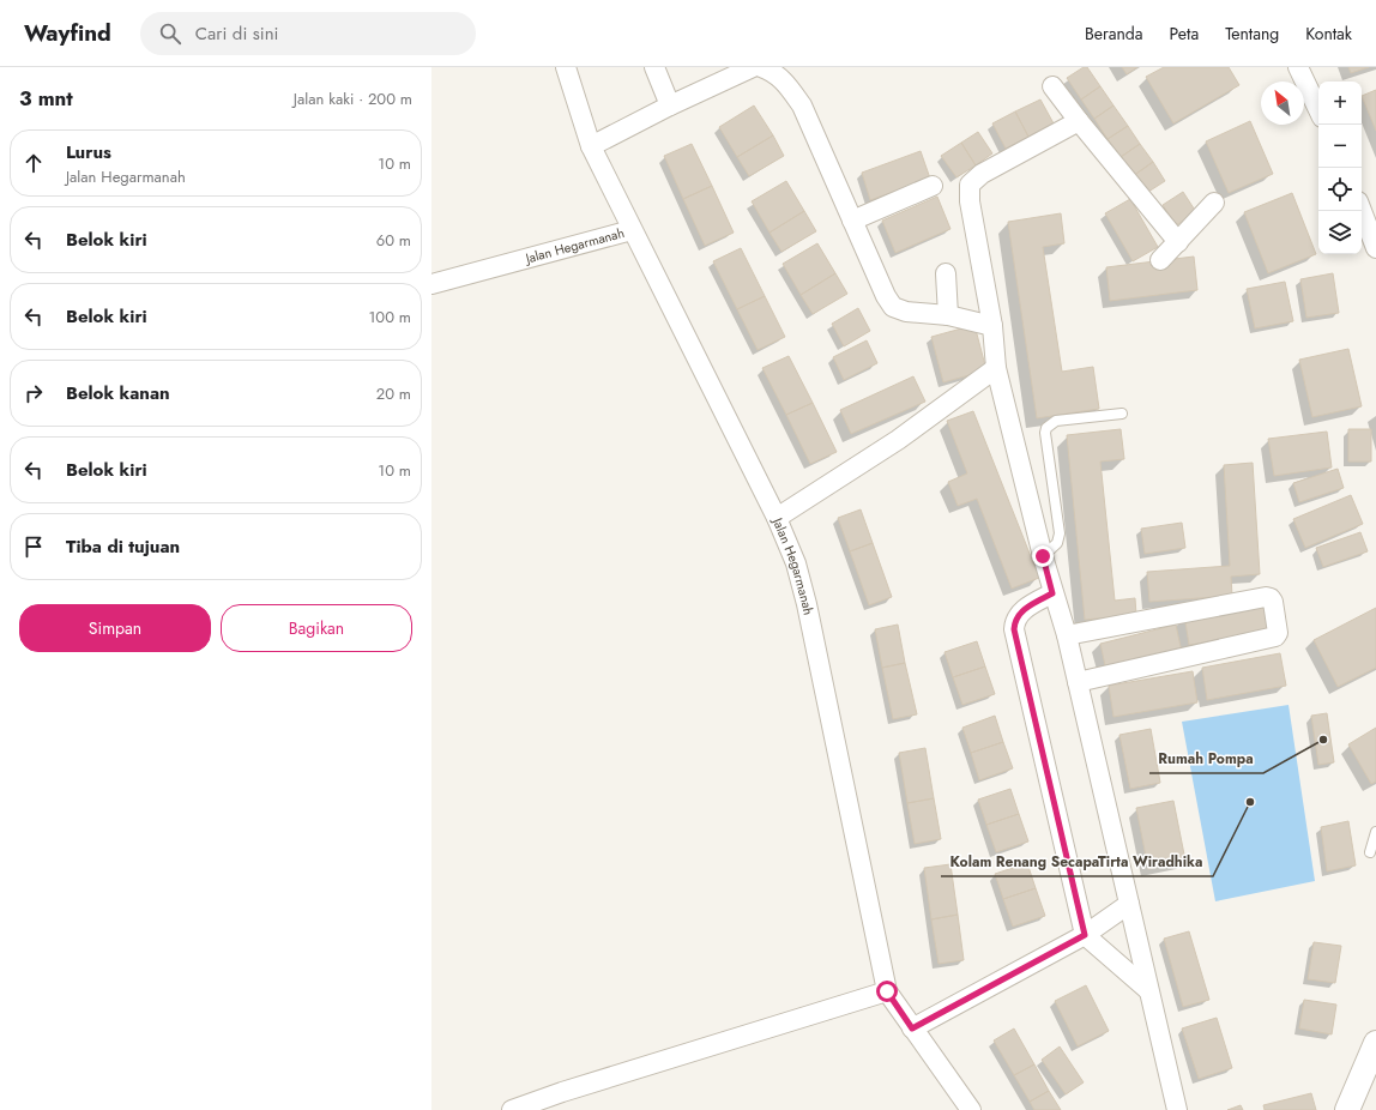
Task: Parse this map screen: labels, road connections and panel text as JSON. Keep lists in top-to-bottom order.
{
  "streets": {
    "street": ["Jalan Hegarmanah"]
  },
  "places": ["Rumah Pompa", "Kolam Renang SecapaTirta Wiradhika"],
  "north": "top left",
  "page": {
    "header": "Wayfind",
    "search": "Cari di sini",
    "nav": [
      "Beranda",
      "Peta",
      "Tentang",
      "Kontak"
    ],
    "heading": ["3 mnt", "Jalan kaki · 200 m"],
    "map_buttons": ["+", "−"],
    "list": [
      ["Lurus", "Jalan Hegarmanah", "10 m"],
      ["Belok kiri", "60 m"],
      ["Belok kiri", "100 m"],
      ["Belok kanan", "20 m"],
      ["Belok kiri", "10 m"],
      "Tiba di tujuan"
    ],
    "buttons": ["Simpan", "Bagikan"]
  }
}
